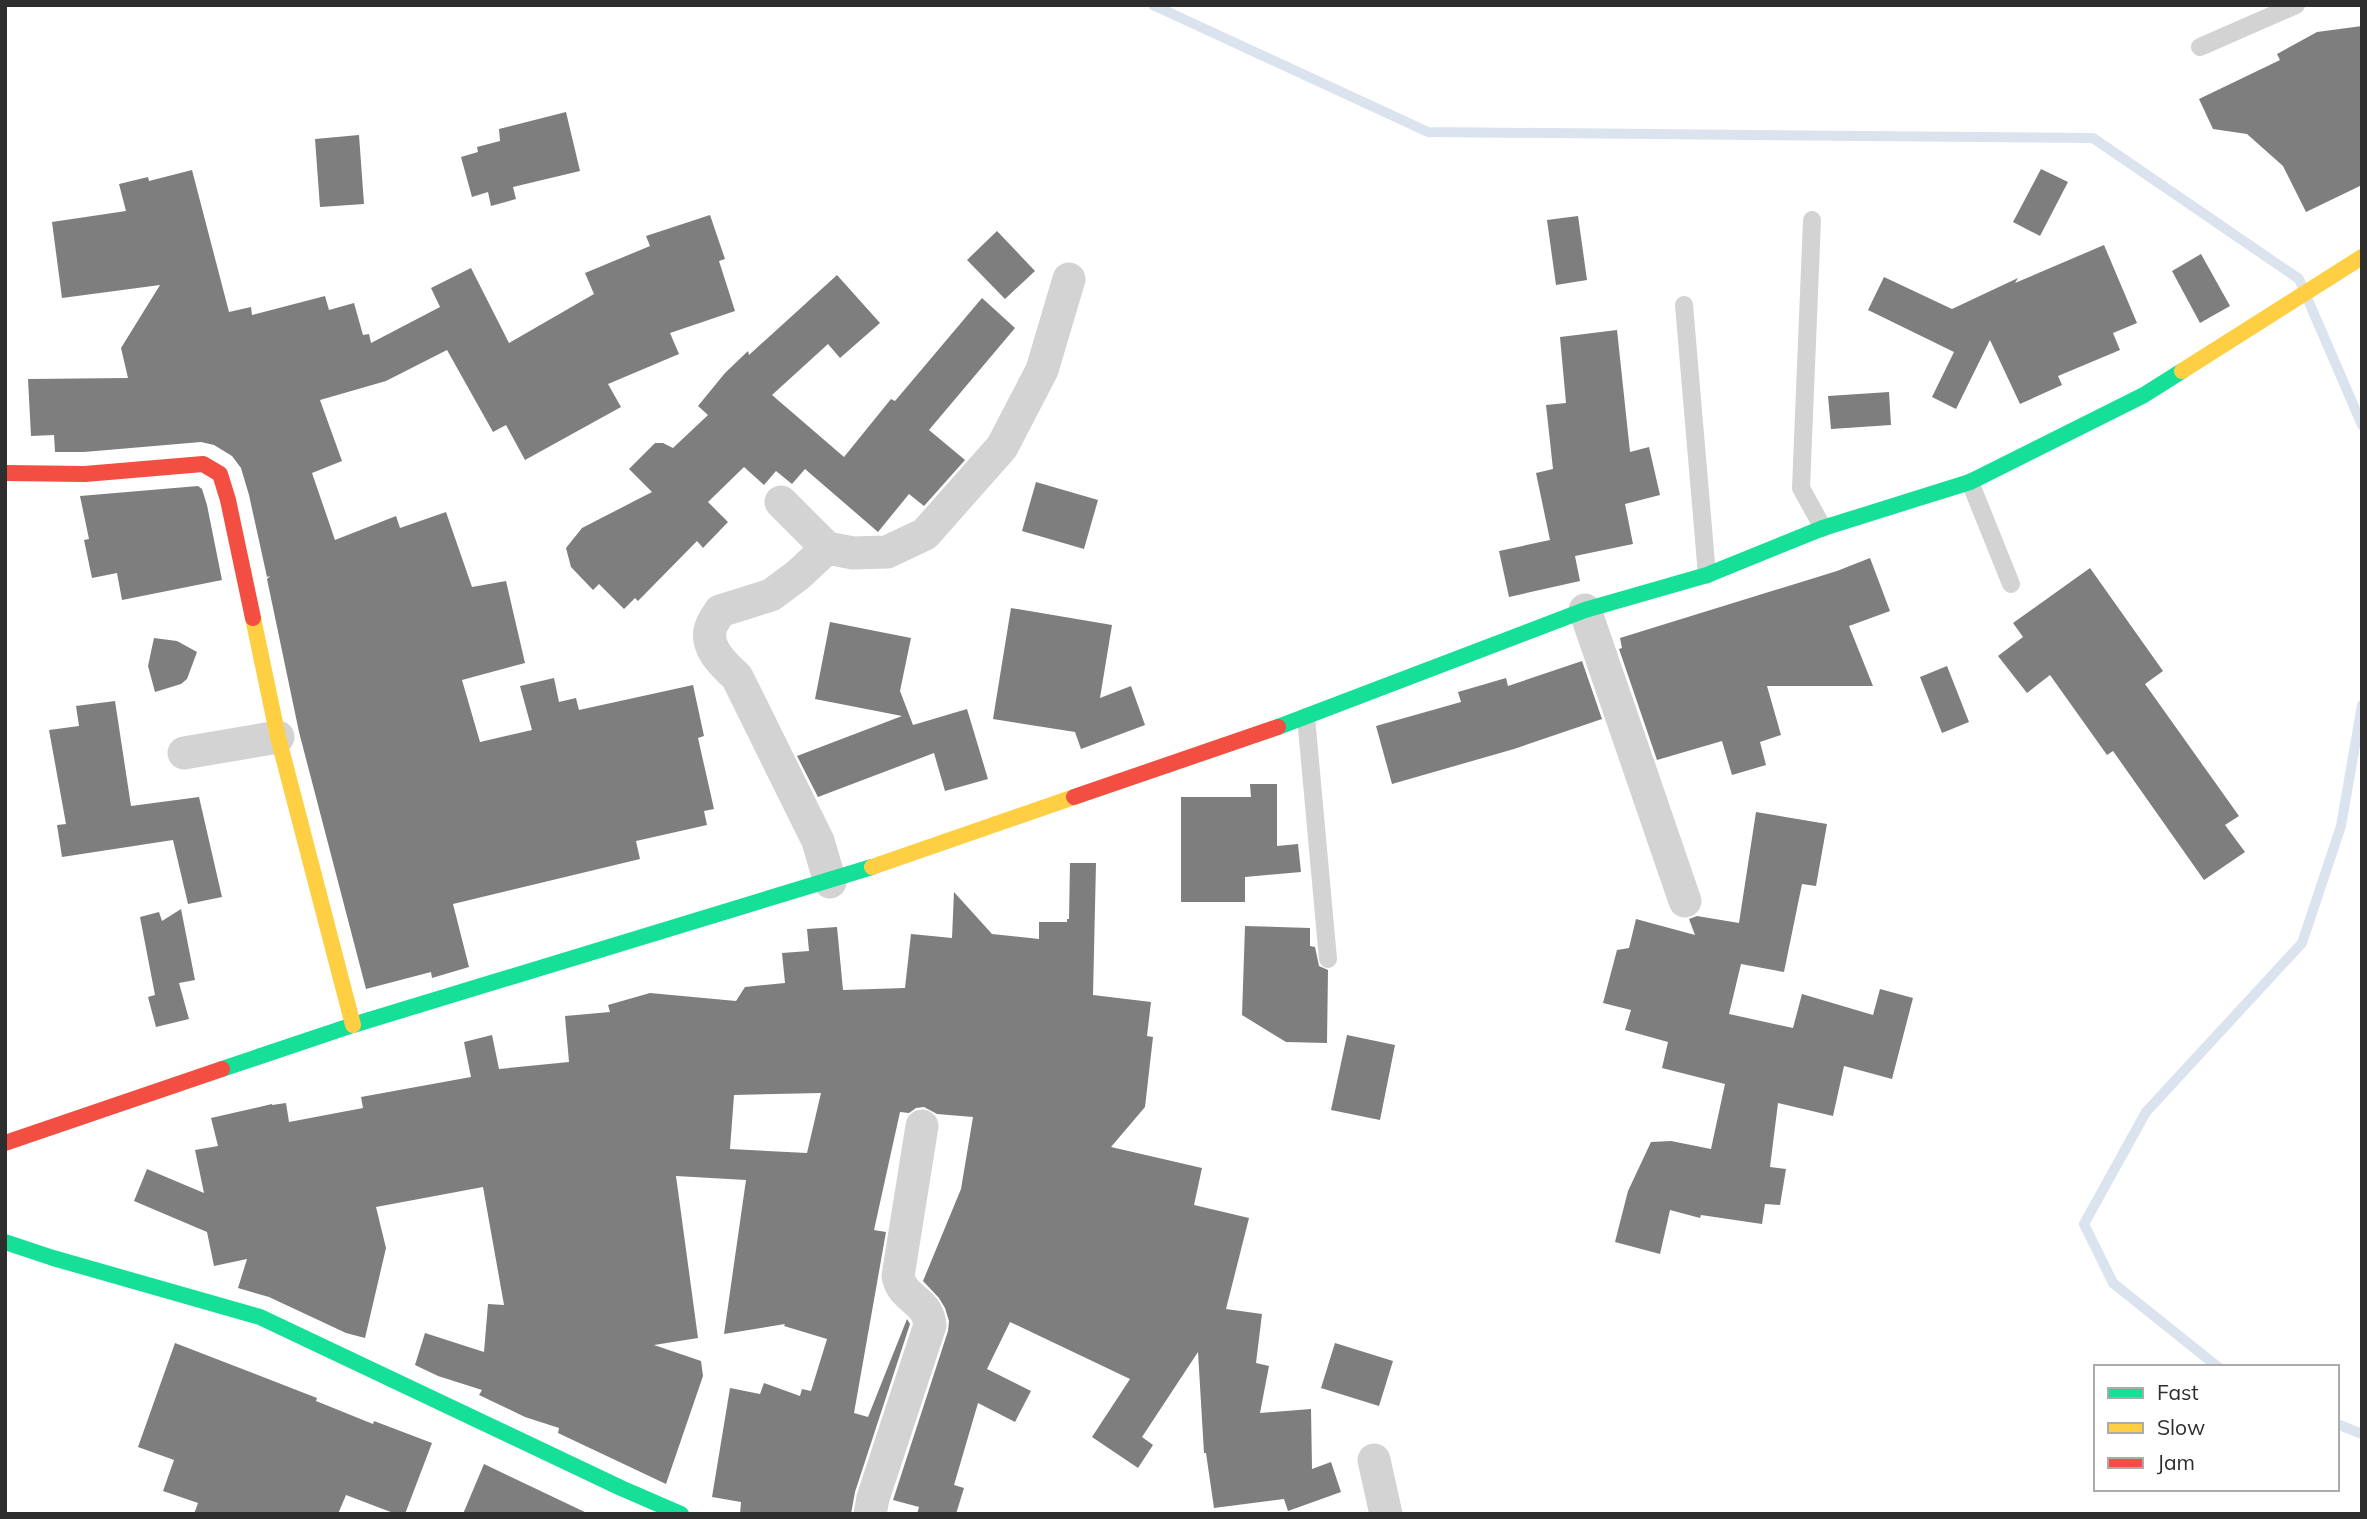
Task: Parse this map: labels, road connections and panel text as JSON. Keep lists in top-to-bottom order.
{
  "legend": ["Fast", "Slow", "Jam"]
}
